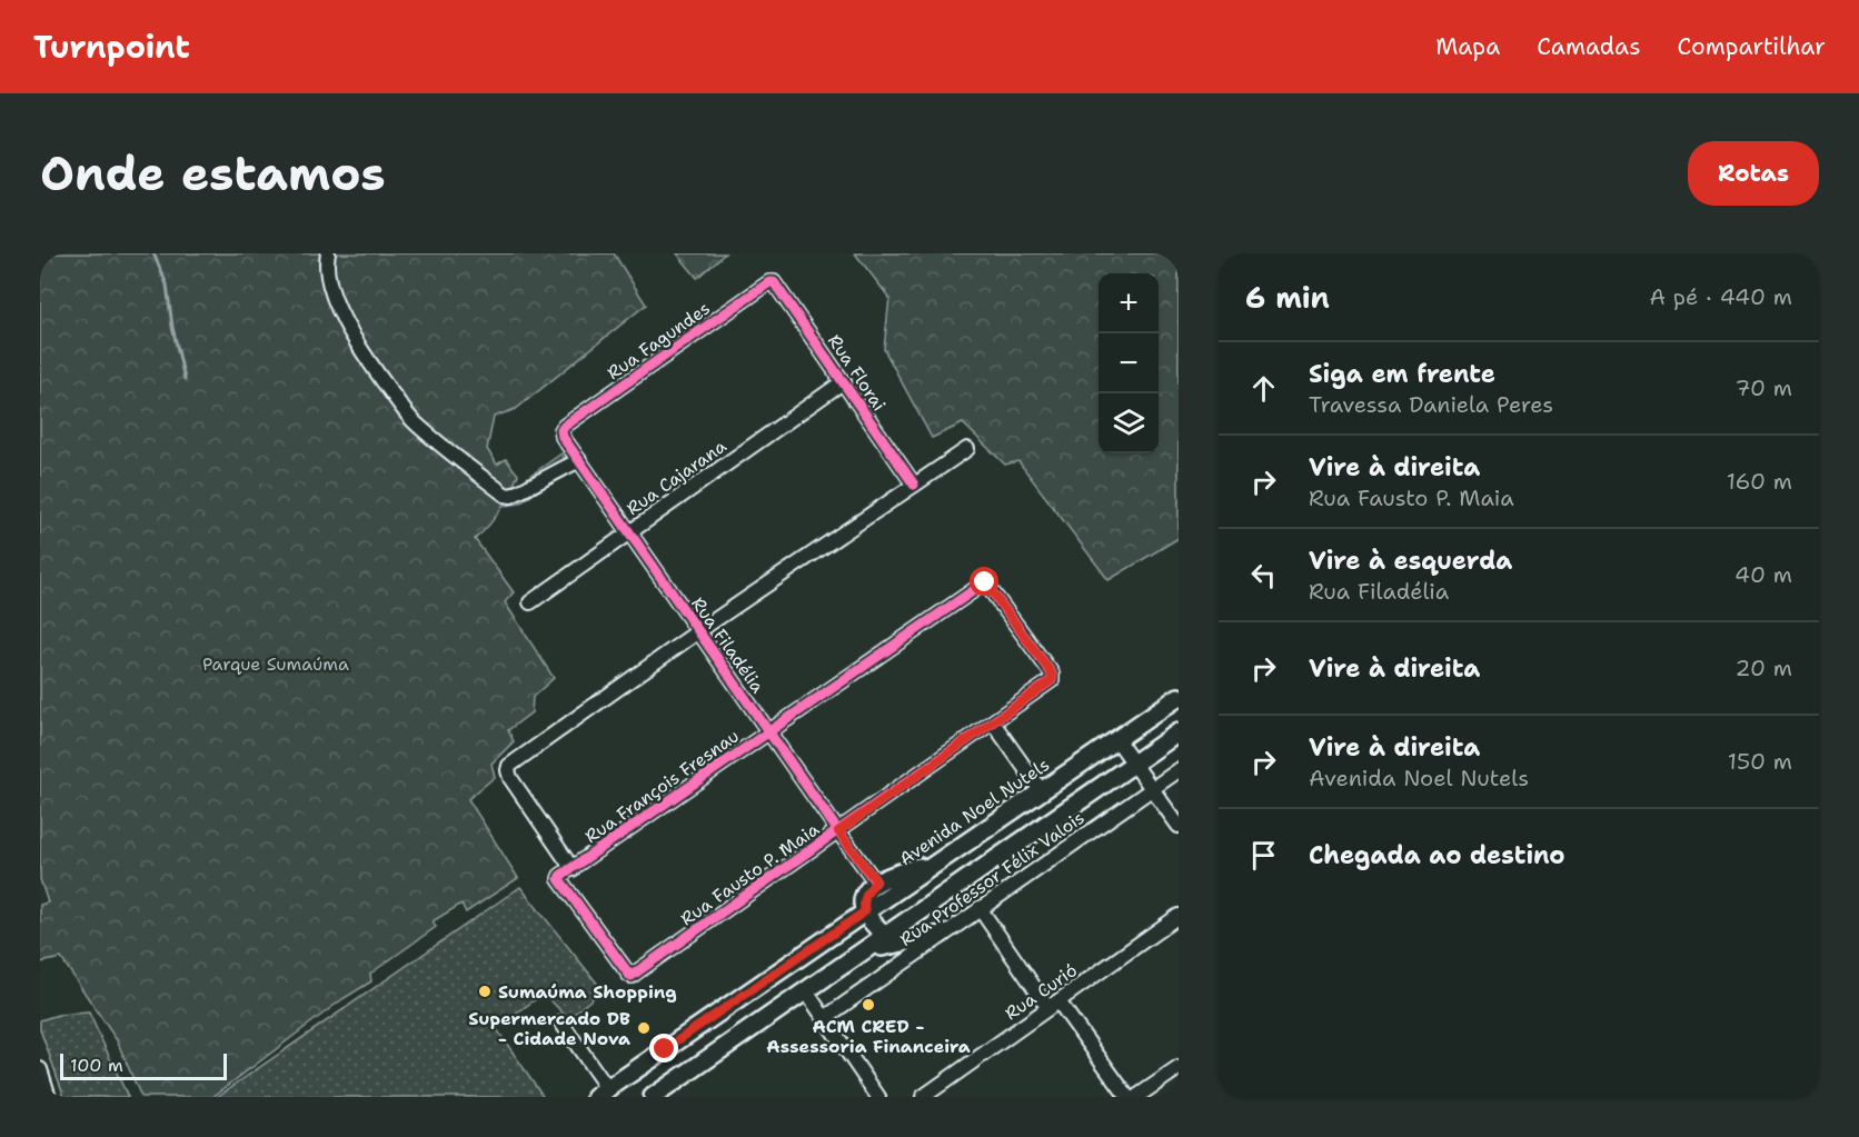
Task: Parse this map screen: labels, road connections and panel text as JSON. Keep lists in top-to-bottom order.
{
  "streets": {
    "main road": ["Avenida Noel Nutels"],
    "street": [
      "Rua Fagundes",
      "Rua Florai",
      "Rua Cajarana",
      "Rua Filadélia",
      "Rua François Fresnau",
      "Rua Fausto P. Maia",
      "Rua Professor Félix Valois",
      "Rua Curió"
    ]
  },
  "crossings": [
    ["Rua Fagundes", "Rua Florai"],
    ["Rua Fagundes", "Rua Filadélia"],
    ["Rua Florai", "Rua Cajarana"],
    ["Rua Cajarana", "Rua Filadélia"],
    ["Rua Filadélia", "Rua François Fresnau"],
    ["Rua Filadélia", "Rua Fausto P. Maia"],
    ["Rua François Fresnau", "Rua Fausto P. Maia"]
  ],
  "parks": ["Parque Sumaúma"],
  "places": ["Sumaúma Shopping", "ACM CRED - Assessoria Financeira", "Supermercado DB - Cidade Nova"],
  "scale_bar": "100 m",
  "page": {
    "header": "Turnpoint",
    "nav": ["Mapa", "Camadas", "Compartilhar"],
    "buttons": "Rotas",
    "title": "Onde estamos",
    "heading": ["6 min", "A pé · 440 m"],
    "map_buttons": ["+", "−"],
    "list": [
      ["Siga em frente", "Travessa Daniela Peres", "70 m"],
      ["Vire à direita", "Rua Fausto P. Maia", "160 m"],
      ["Vire à esquerda", "Rua Filadélia", "40 m"],
      ["Vire à direita", "20 m"],
      ["Vire à direita", "Avenida Noel Nutels", "150 m"],
      "Chegada ao destino"
    ],
    "scale": "100 m"
  }
}
